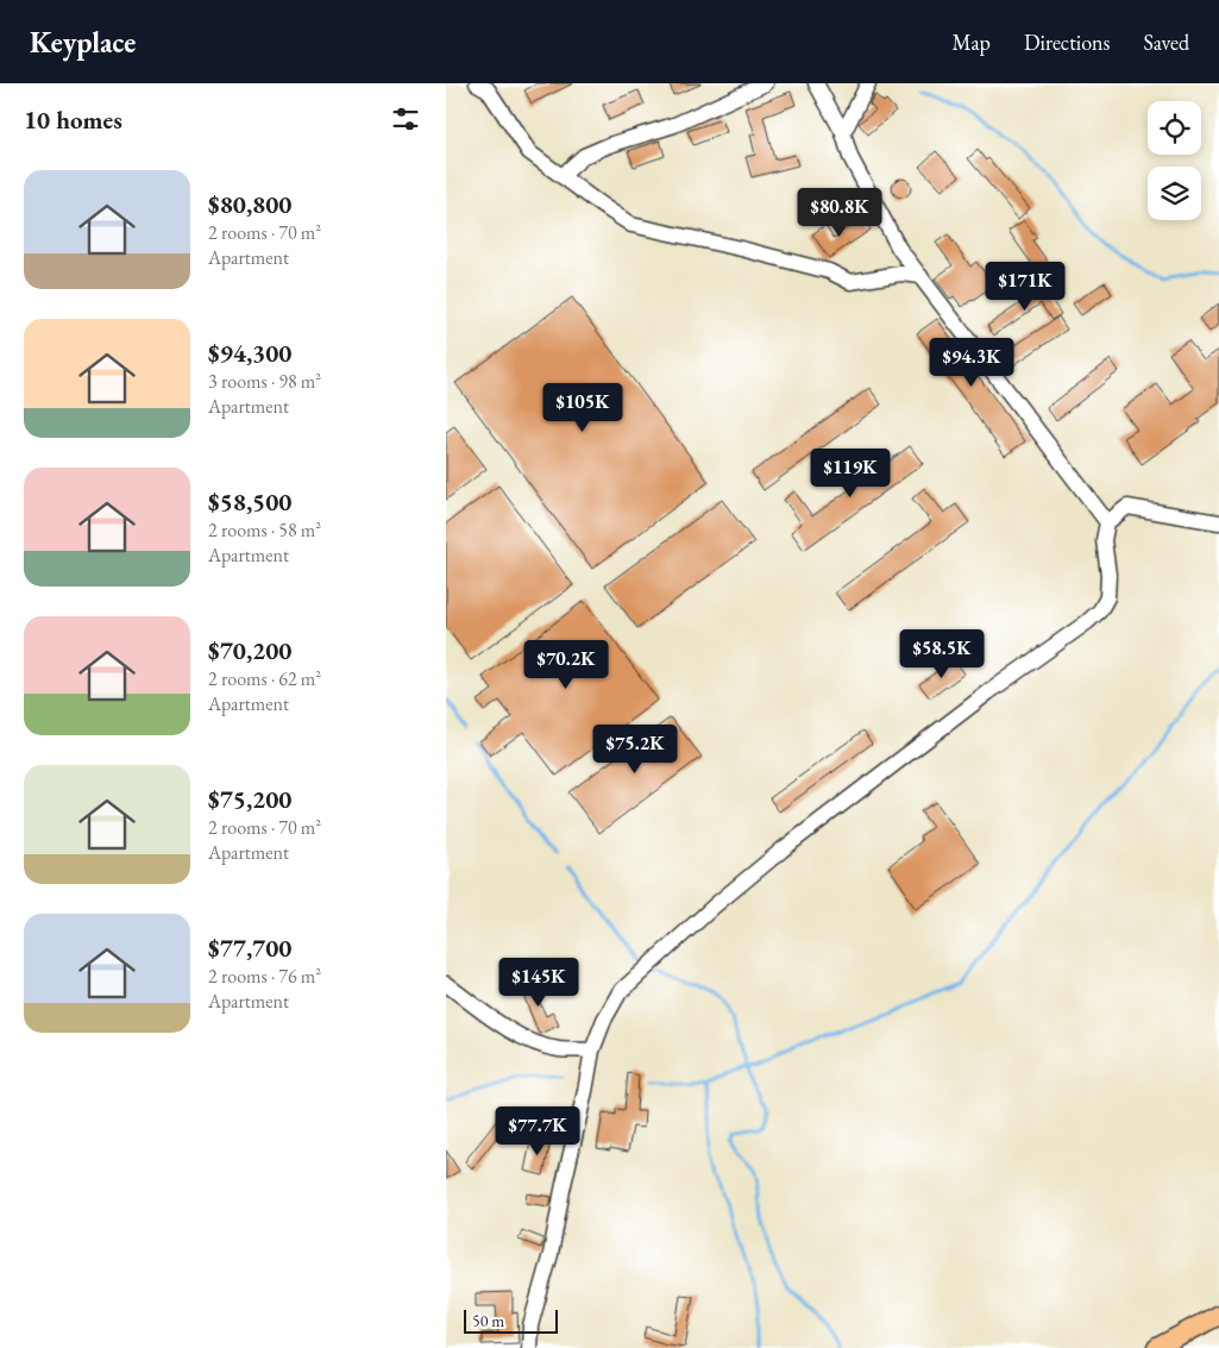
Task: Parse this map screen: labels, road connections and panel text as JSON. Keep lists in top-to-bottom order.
{
  "scale_bar": "50 m",
  "page": {
    "header": "Keyplace",
    "nav": ["Map", "Directions", "Saved"],
    "heading": "10 homes",
    "list": [
      {
        "name": "$80,800",
        "note": "2 rooms · 70 m² · Apartment"
      },
      {
        "name": "$94,300",
        "note": "3 rooms · 98 m² · Apartment"
      },
      {
        "name": "$58,500",
        "note": "2 rooms · 58 m² · Apartment"
      },
      {
        "name": "$70,200",
        "note": "2 rooms · 62 m² · Apartment"
      },
      {
        "name": "$75,200",
        "note": "2 rooms · 70 m² · Apartment"
      },
      {
        "name": "$77,700",
        "note": "2 rooms · 76 m² · Apartment"
      }
    ],
    "price": [
      "$80.8K",
      "$171K",
      "$94.3K",
      "$105K",
      "$119K",
      "$58.5K",
      "$70.2K",
      "$75.2K",
      "$145K",
      "$77.7K"
    ],
    "scale": "50 m"
  }
}
